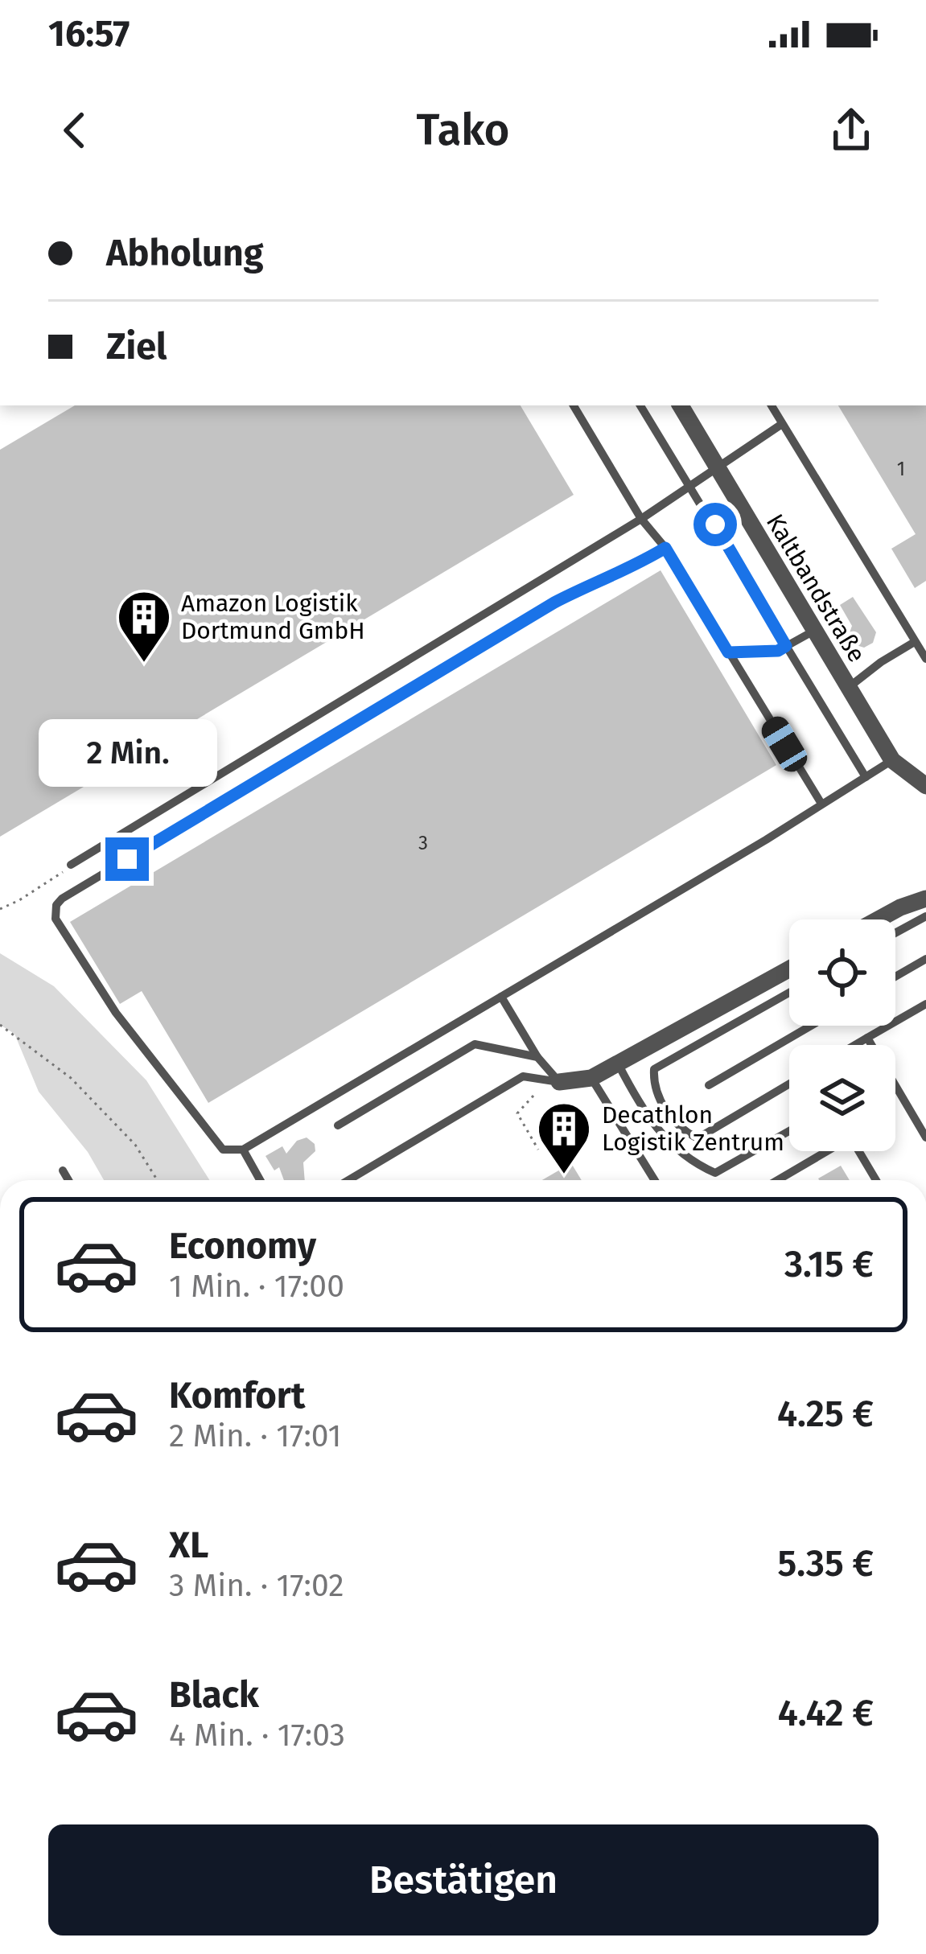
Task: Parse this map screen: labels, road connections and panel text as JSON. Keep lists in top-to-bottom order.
{
  "streets": {
    "street": ["Kaltbandstraße"]
  },
  "places": {
    "building": ["Amazon Logistik Dortmund GmbH", "Decathlon Logistik Zentrum"]
  },
  "house_numbers": ["1", "3"],
  "page": {
    "status": "16:57",
    "header": "Tako",
    "banner": ["Abholung", "Ziel"],
    "bubble": "2 Min.",
    "list": [
      {
        "name": "Economy",
        "note": "1 Min. · 17:00",
        "value": "3.15 €"
      },
      {
        "name": "Komfort",
        "note": "2 Min. · 17:01",
        "value": "4.25 €"
      },
      {
        "name": "XL",
        "note": "3 Min. · 17:02",
        "value": "5.35 €"
      },
      {
        "name": "Black",
        "note": "4 Min. · 17:03",
        "value": "4.42 €"
      }
    ],
    "buttons": "Bestätigen"
  }
}
